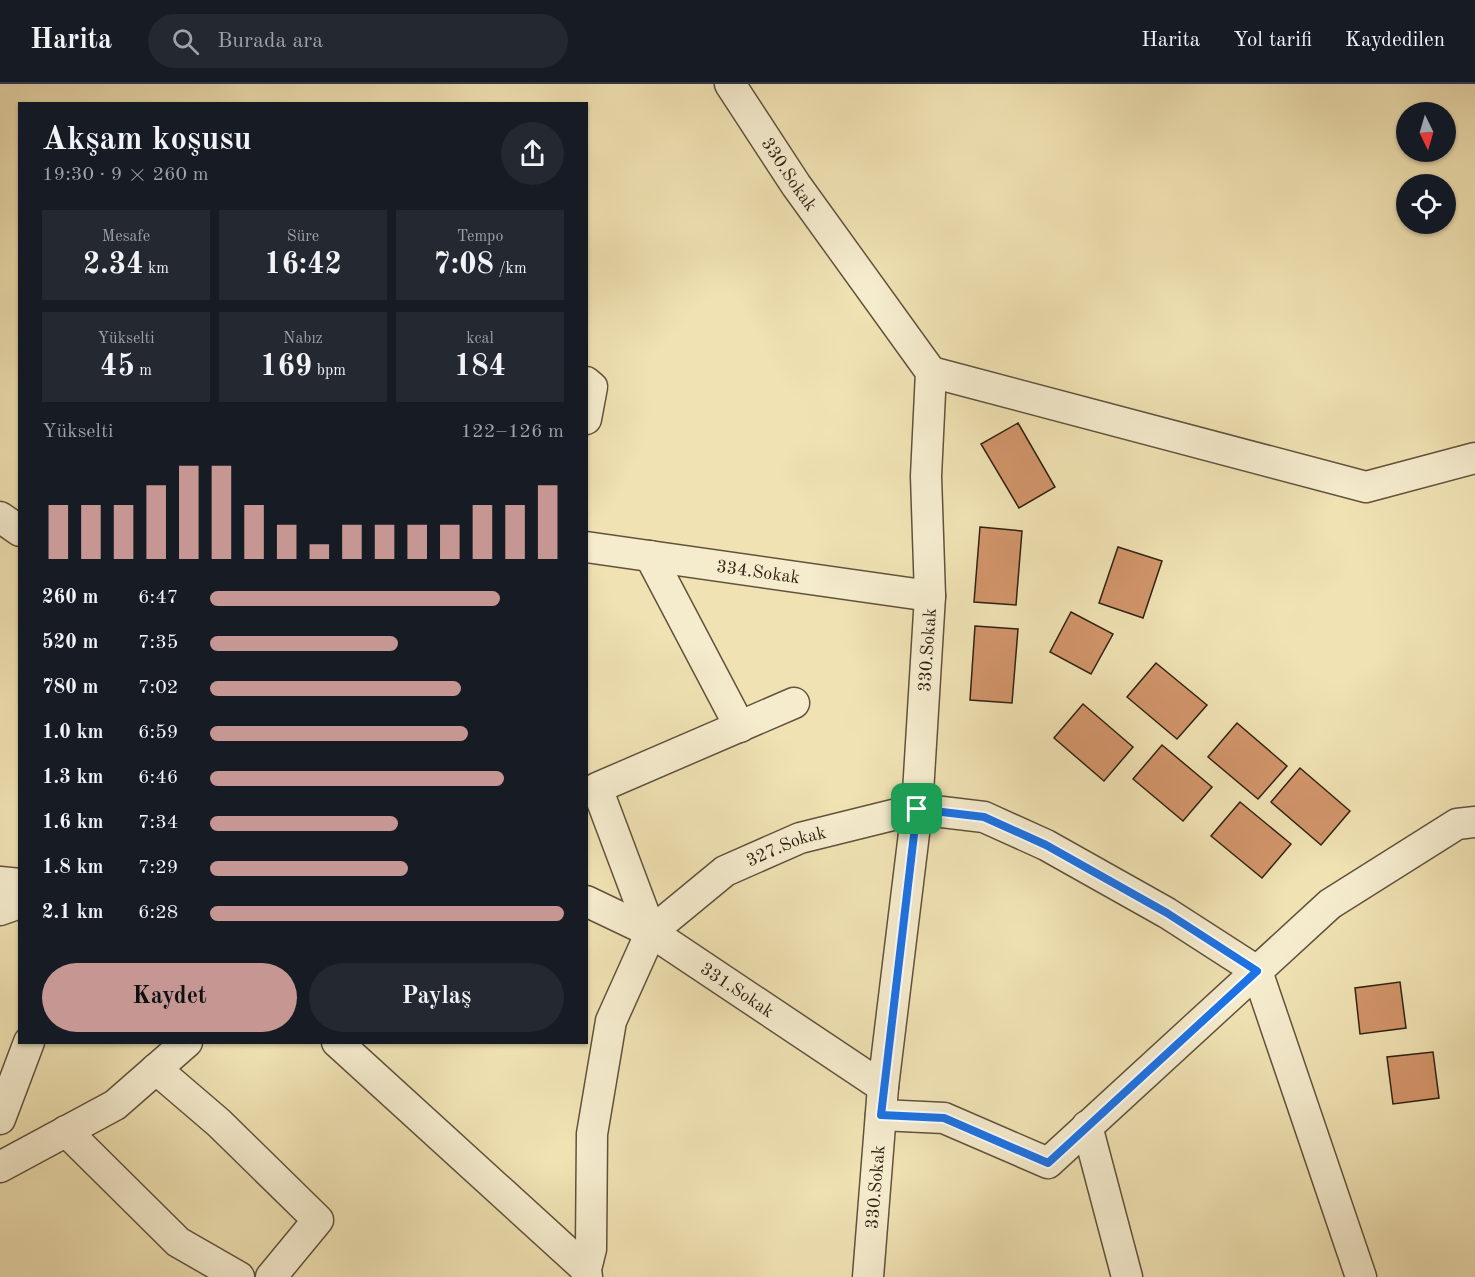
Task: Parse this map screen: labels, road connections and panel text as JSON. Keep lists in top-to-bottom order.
{
  "streets": {
    "street": [
      "330.Sokak",
      "334.Sokak",
      "327.Sokak",
      "331.Sokak"
    ]
  },
  "crossings": [
    ["330.Sokak", "334.Sokak"],
    ["330.Sokak", "327.Sokak"],
    ["330.Sokak", "331.Sokak"],
    ["327.Sokak", "331.Sokak"]
  ],
  "north": "bottom",
  "page": {
    "header": "Harita",
    "search": "Burada ara",
    "nav": ["Harita", "Yol tarifi", "Kaydedilen"],
    "heading": ["Akşam koşusu", "19:30 · 9 × 260 m"],
    "stats": [
      ["Mesafe", "2.34 km"],
      ["Süre", "16:42"],
      ["Tempo", "7:08 /km"],
      ["Yükselti", "45 m"],
      ["Nabız", "169 bpm"],
      ["kcal", "184"]
    ],
    "chart": ["Yükselti", "122–126 m"],
    "list": [
      {
        "name": "260 m",
        "note": "6:47"
      },
      {
        "name": "520 m",
        "note": "7:35"
      },
      {
        "name": "780 m",
        "note": "7:02"
      },
      {
        "name": "1.0 km",
        "note": "6:59"
      },
      {
        "name": "1.3 km",
        "note": "6:46"
      },
      {
        "name": "1.6 km",
        "note": "7:34"
      },
      {
        "name": "1.8 km",
        "note": "7:29"
      },
      {
        "name": "2.1 km",
        "note": "6:28"
      }
    ],
    "buttons": ["Kaydet", "Paylaş"]
  }
}
